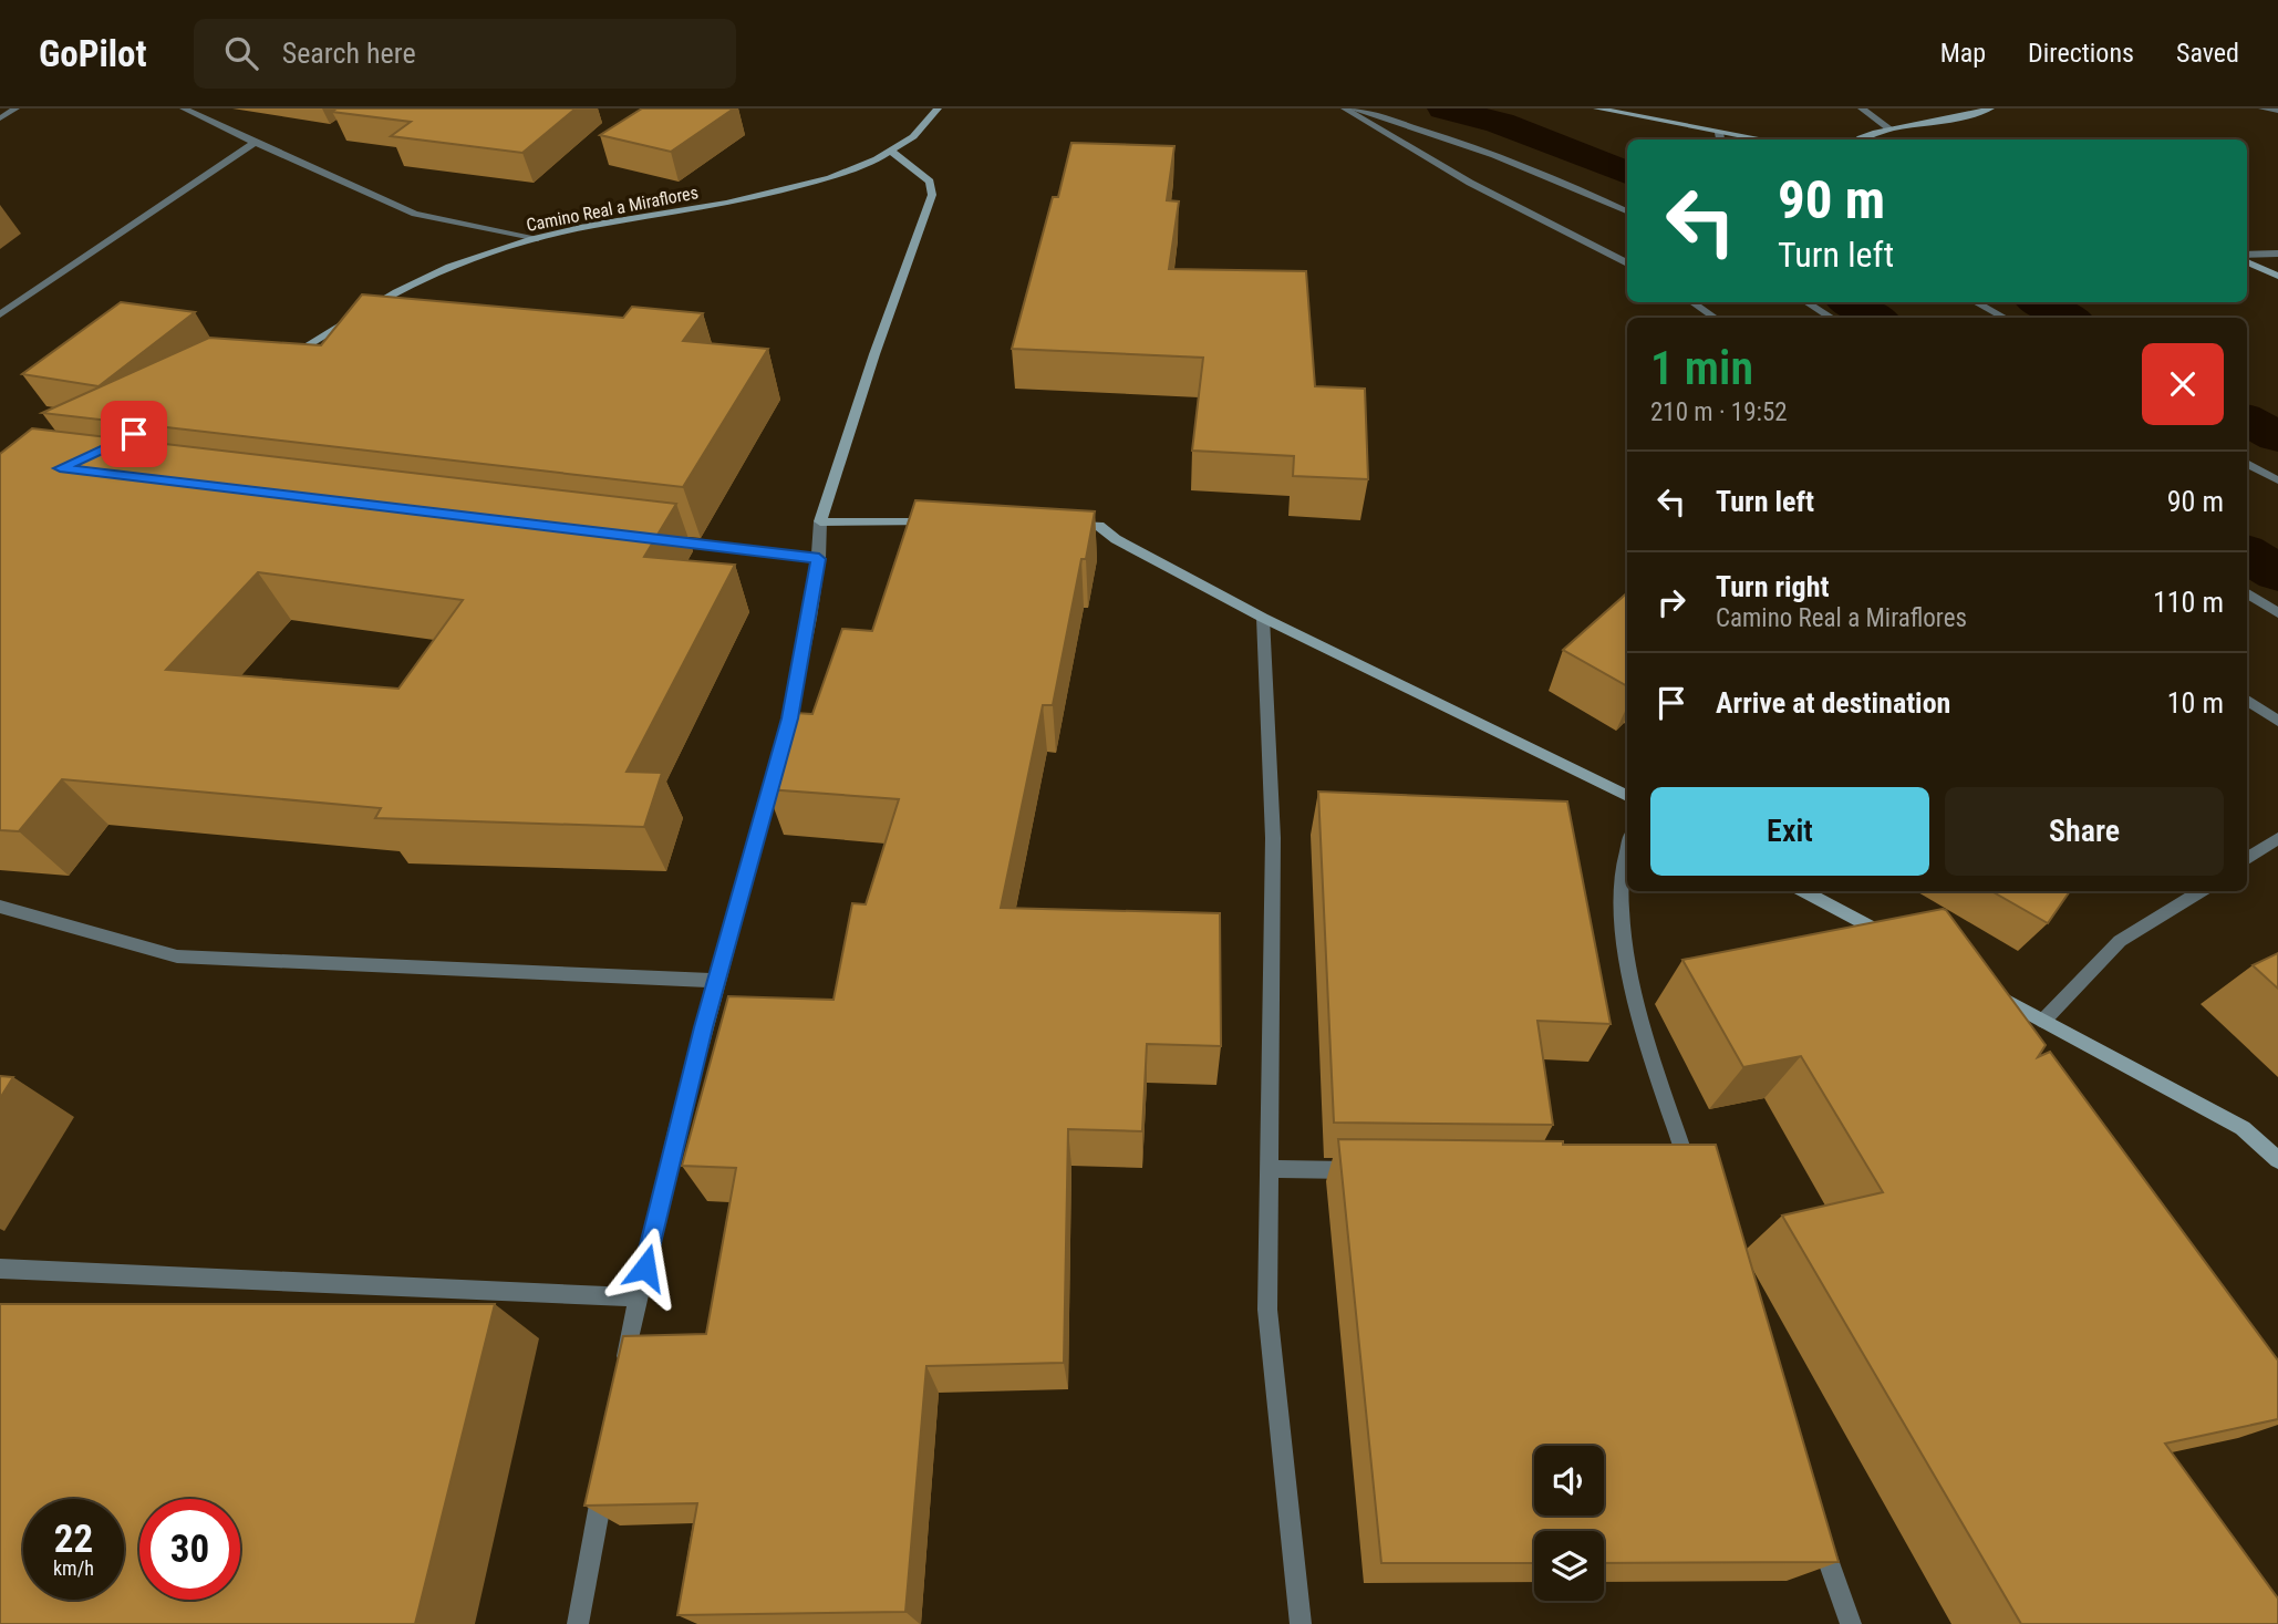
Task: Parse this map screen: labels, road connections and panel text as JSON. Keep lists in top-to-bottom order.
{
  "streets": {
    "street": ["Camino Real a Miraflores"]
  },
  "page": {
    "header": "GoPilot",
    "search": "Search here",
    "nav": ["Map", "Directions", "Saved"],
    "turn": ["90 m", "Turn left"],
    "heading": ["1 min", "210 m · 19:52"],
    "list": [
      {
        "name": "Turn left",
        "value": "90 m"
      },
      {
        "name": "Turn right",
        "note": "Camino Real a Miraflores",
        "value": "110 m"
      },
      {
        "name": "Arrive at destination",
        "value": "10 m"
      }
    ],
    "buttons": ["Exit", "Share"],
    "speed": "22 km/h",
    "limit": "30"
  }
}
